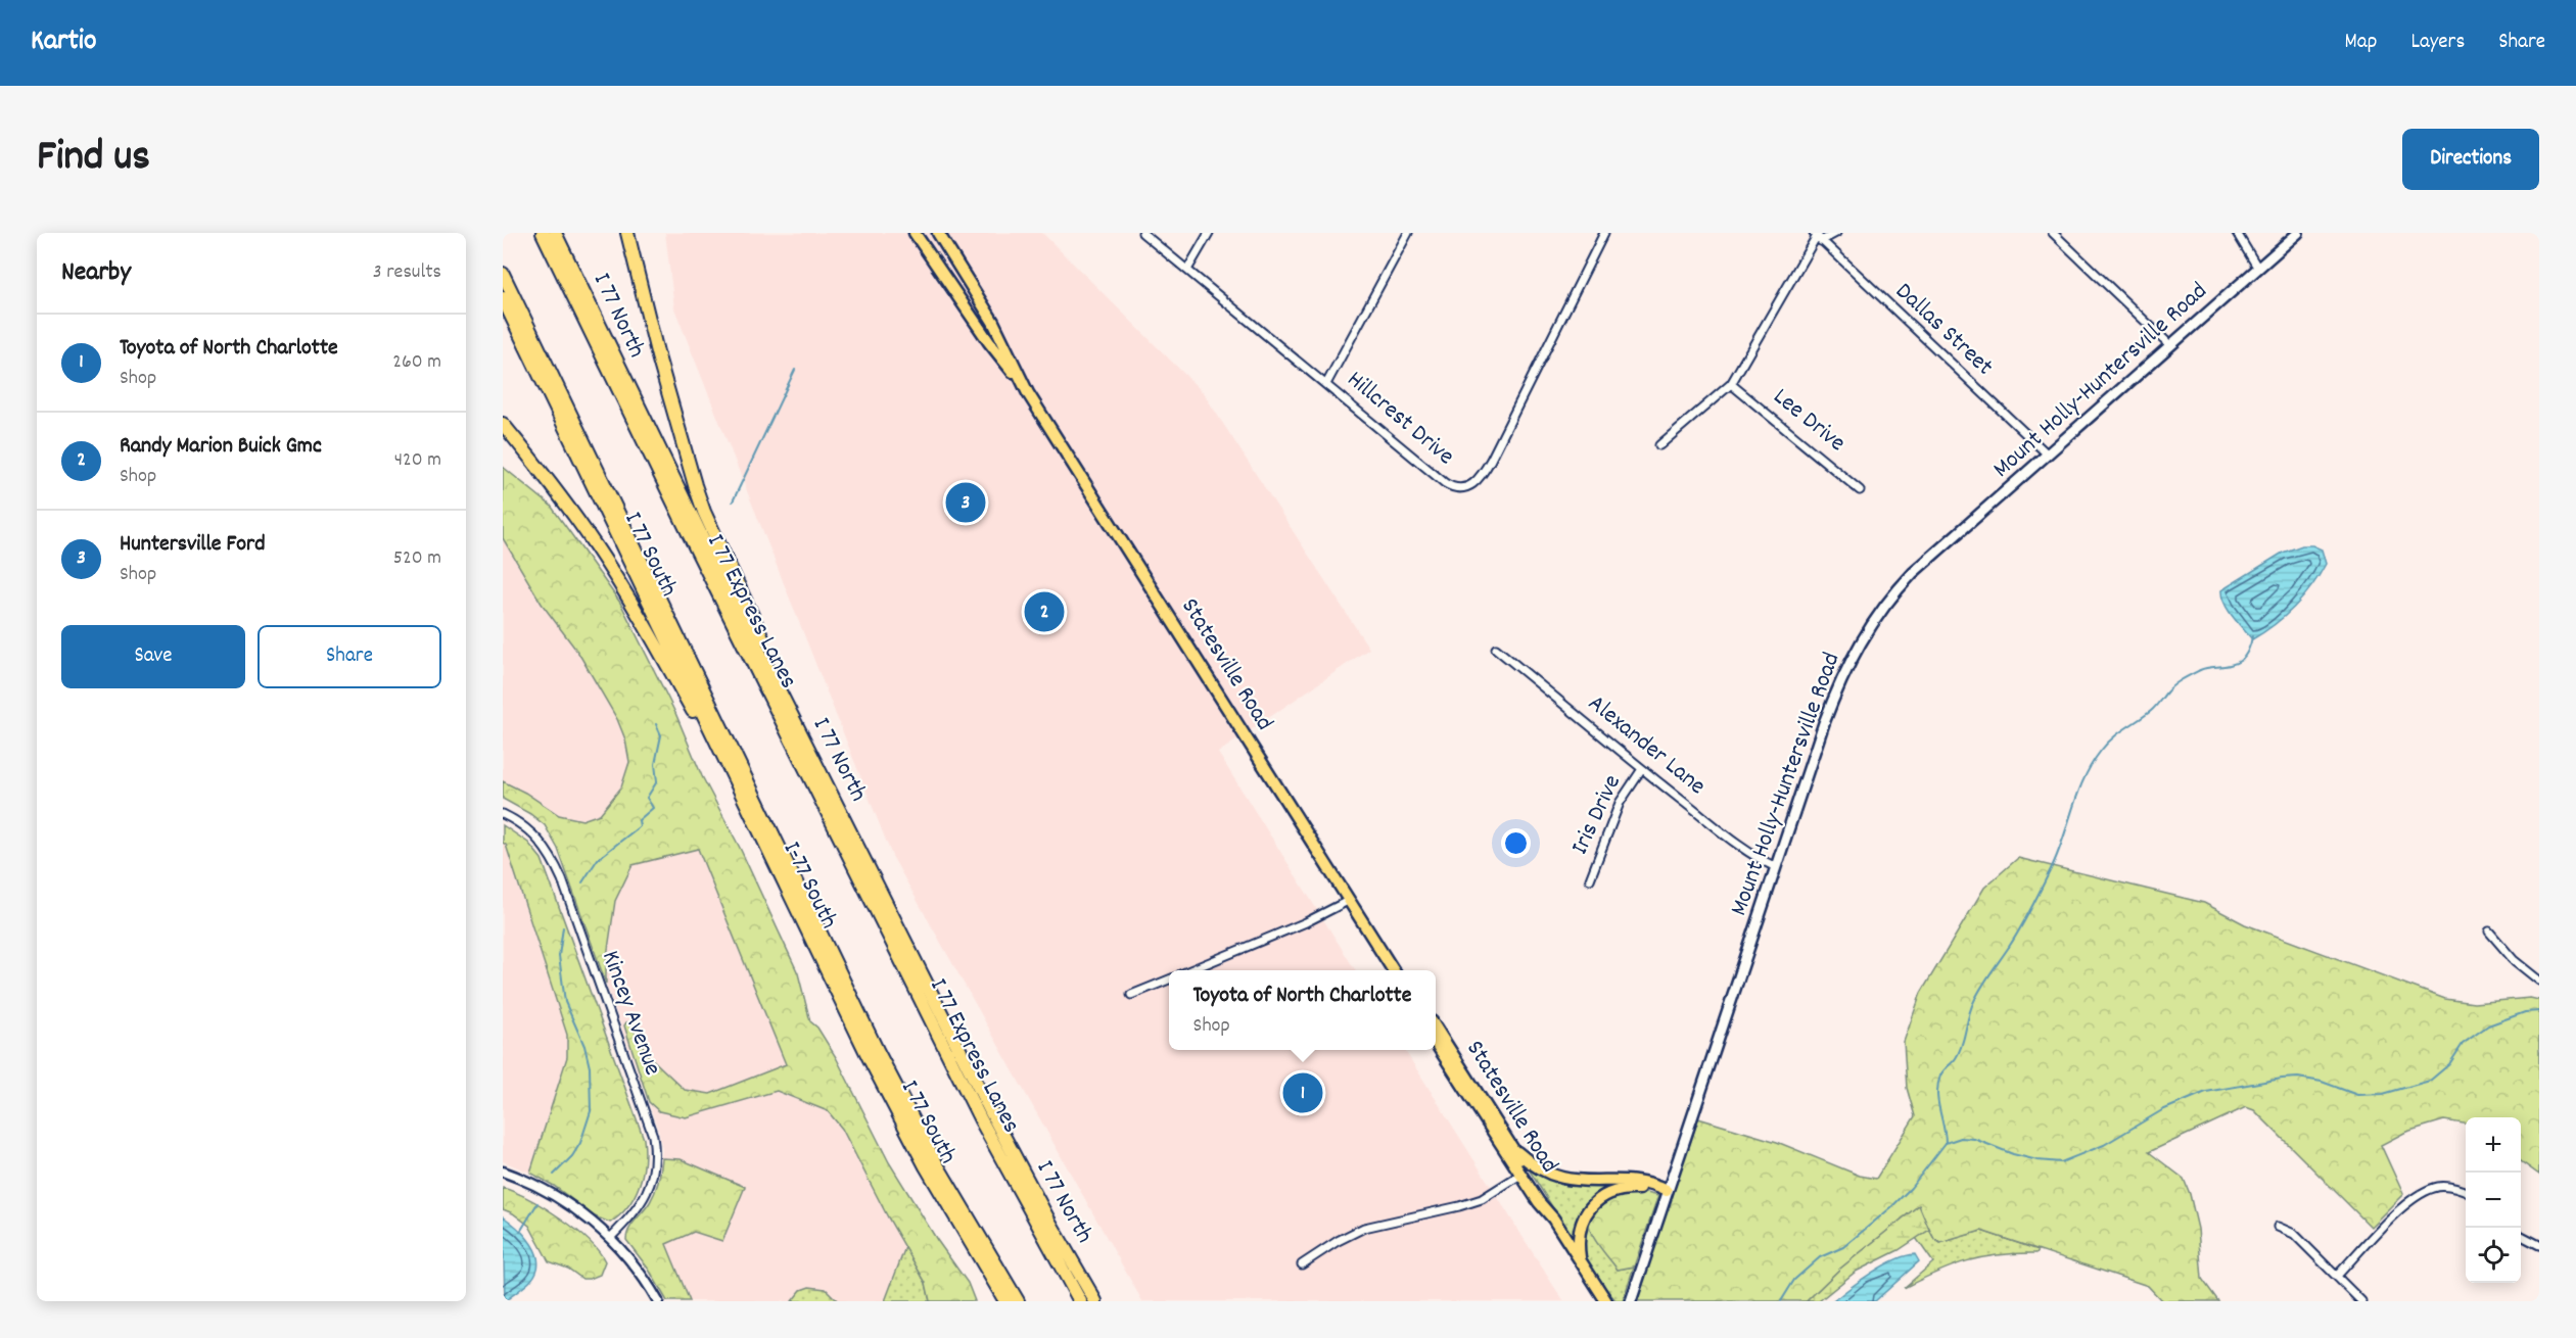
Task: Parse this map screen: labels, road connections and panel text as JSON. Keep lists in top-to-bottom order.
{
  "streets": {
    "highway": [
      "I 77 North",
      "I 77 South",
      "I 77 Express Lanes",
      "I-77 South"
    ],
    "main road": ["Mount Holly-Huntersville Road", "Statesville Road"],
    "street": [
      "Dallas Street",
      "Hillcrest Drive",
      "Lee Drive",
      "Alexander Lane",
      "Iris Drive",
      "Kincey Avenue"
    ]
  },
  "crossings": [
    ["Dallas Street", "Mount Holly-Huntersville Road"],
    ["Mount Holly-Huntersville Road", "Alexander Lane"],
    ["I 77 South", "I-77 South"],
    ["Alexander Lane", "Iris Drive"]
  ],
  "page": {
    "header": "Kartio",
    "nav": ["Map", "Layers", "Share"],
    "title": "Find us",
    "buttons": [
      "Directions",
      ["Save", "Share"]
    ],
    "heading": ["Nearby", "3 results"],
    "list": [
      {
        "mark": "1",
        "name": "Toyota of North Charlotte",
        "note": "Shop",
        "value": "260 m"
      },
      {
        "mark": "2",
        "name": "Randy Marion Buick Gmc",
        "note": "Shop",
        "value": "420 m"
      },
      {
        "mark": "3",
        "name": "Huntersville Ford",
        "note": "Shop",
        "value": "520 m"
      }
    ],
    "pins": ["3", "2", "1"],
    "popup": ["Toyota of North Charlotte", "Shop"],
    "map_buttons": ["+", "−"]
  }
}
